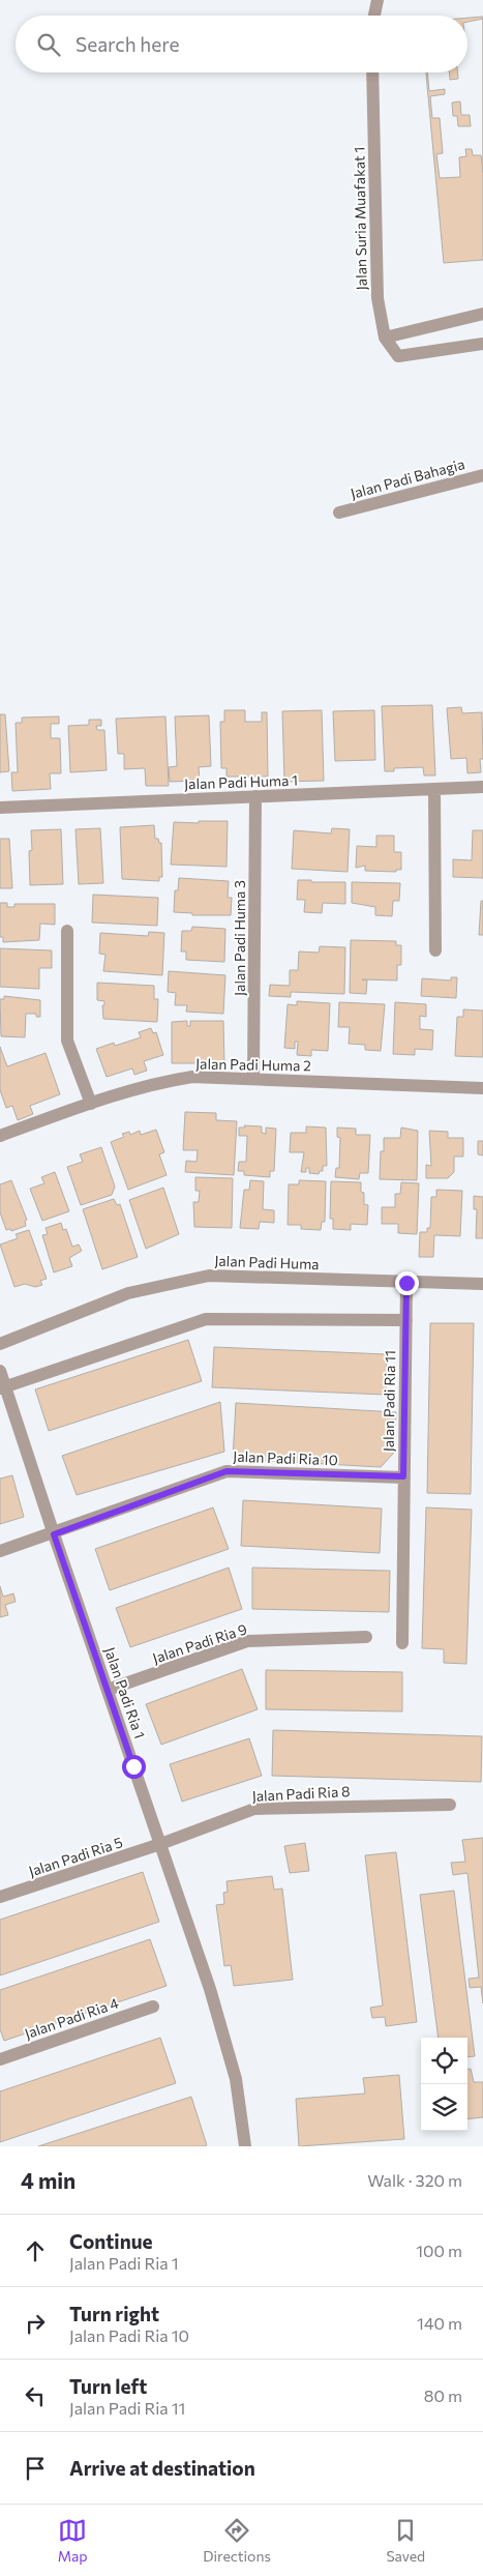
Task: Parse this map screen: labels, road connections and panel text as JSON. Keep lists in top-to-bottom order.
{
  "streets": {
    "street": [
      "Jalan Suria Muafakat 1",
      "Jalan Padi Bahagia",
      "Jalan Padi Huma 1",
      "Jalan Padi Huma 3",
      "Jalan Padi Huma 2",
      "Jalan Padi Huma",
      "Jalan Padi Ria 11",
      "Jalan Padi Ria 10",
      "Jalan Padi Ria 9",
      "Jalan Padi Ria 1",
      "Jalan Padi Ria 8",
      "Jalan Padi Ria 5",
      "Jalan Padi Ria 4"
    ]
  },
  "crossings": [
    ["Jalan Padi Huma 1", "Jalan Padi Huma 3"],
    ["Jalan Padi Huma 3", "Jalan Padi Huma 2"],
    ["Jalan Padi Huma", "Jalan Padi Ria 11"],
    ["Jalan Padi Ria 11", "Jalan Padi Ria 10"],
    ["Jalan Padi Ria 10", "Jalan Padi Ria 1"],
    ["Jalan Padi Ria 9", "Jalan Padi Ria 1"],
    ["Jalan Padi Ria 1", "Jalan Padi Ria 8"],
    ["Jalan Padi Ria 1", "Jalan Padi Ria 5"],
    ["Jalan Padi Ria 8", "Jalan Padi Ria 5"]
  ],
  "page": {
    "search": "Search here",
    "heading": ["4 min", "Walk · 320 m"],
    "list": [
      ["Continue", "Jalan Padi Ria 1", "100 m"],
      ["Turn right", "Jalan Padi Ria 10", "140 m"],
      ["Turn left", "Jalan Padi Ria 11", "80 m"],
      "Arrive at destination"
    ],
    "nav": ["Map", "Directions", "Saved"]
  }
}
